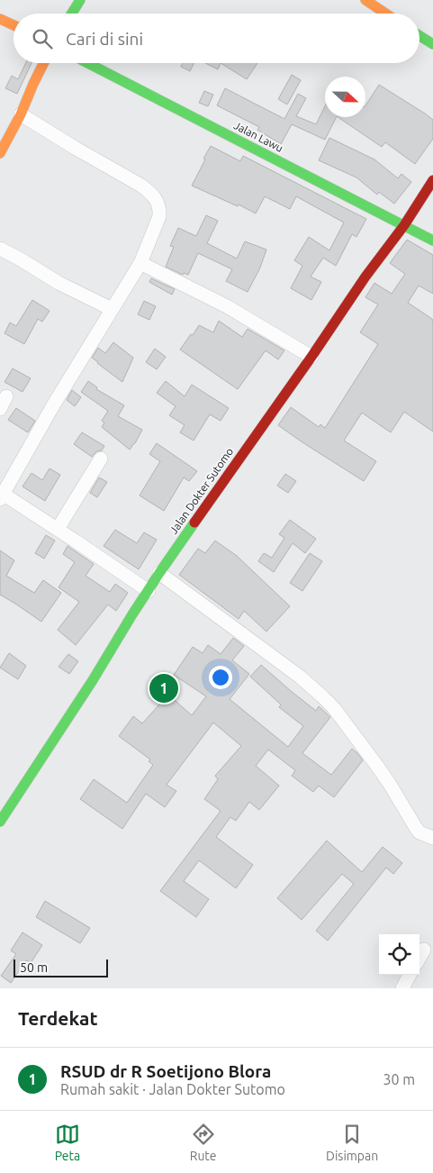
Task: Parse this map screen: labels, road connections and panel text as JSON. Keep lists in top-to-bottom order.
{
  "streets": {
    "main road": ["Jalan Lawu", "Jalan Dokter Sutomo"]
  },
  "crossings": [
    ["Jalan Lawu", "Jalan Dokter Sutomo"]
  ],
  "scale_bar": "50 m",
  "north": "right",
  "page": {
    "search": "Cari di sini",
    "pins": "1",
    "scale": "50 m",
    "heading": "Terdekat",
    "list": [
      {
        "mark": "1",
        "name": "RSUD dr R Soetijono Blora",
        "note": "Rumah sakit · Jalan Dokter Sutomo",
        "value": "30 m"
      }
    ],
    "nav": ["Peta", "Rute", "Disimpan"]
  }
}
